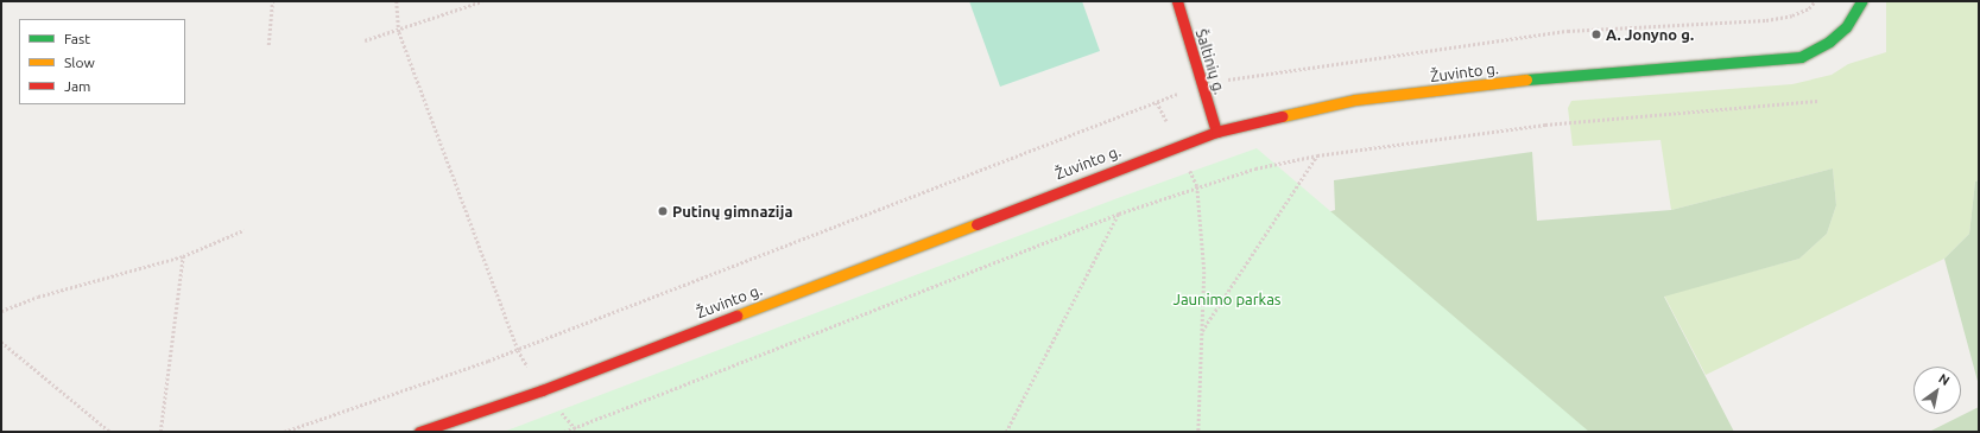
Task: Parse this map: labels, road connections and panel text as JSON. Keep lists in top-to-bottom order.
{
  "streets": {
    "street": ["Šaltinių g.", "Žuvinto g."]
  },
  "crossings": [
    ["Šaltinių g.", "Žuvinto g."]
  ],
  "parks": ["Jaunimo parkas"],
  "places": ["A. Jonyno g.", "Putinų gimnazija"],
  "legend": ["Fast", "Slow", "Jam"],
  "north": "top right"
}
